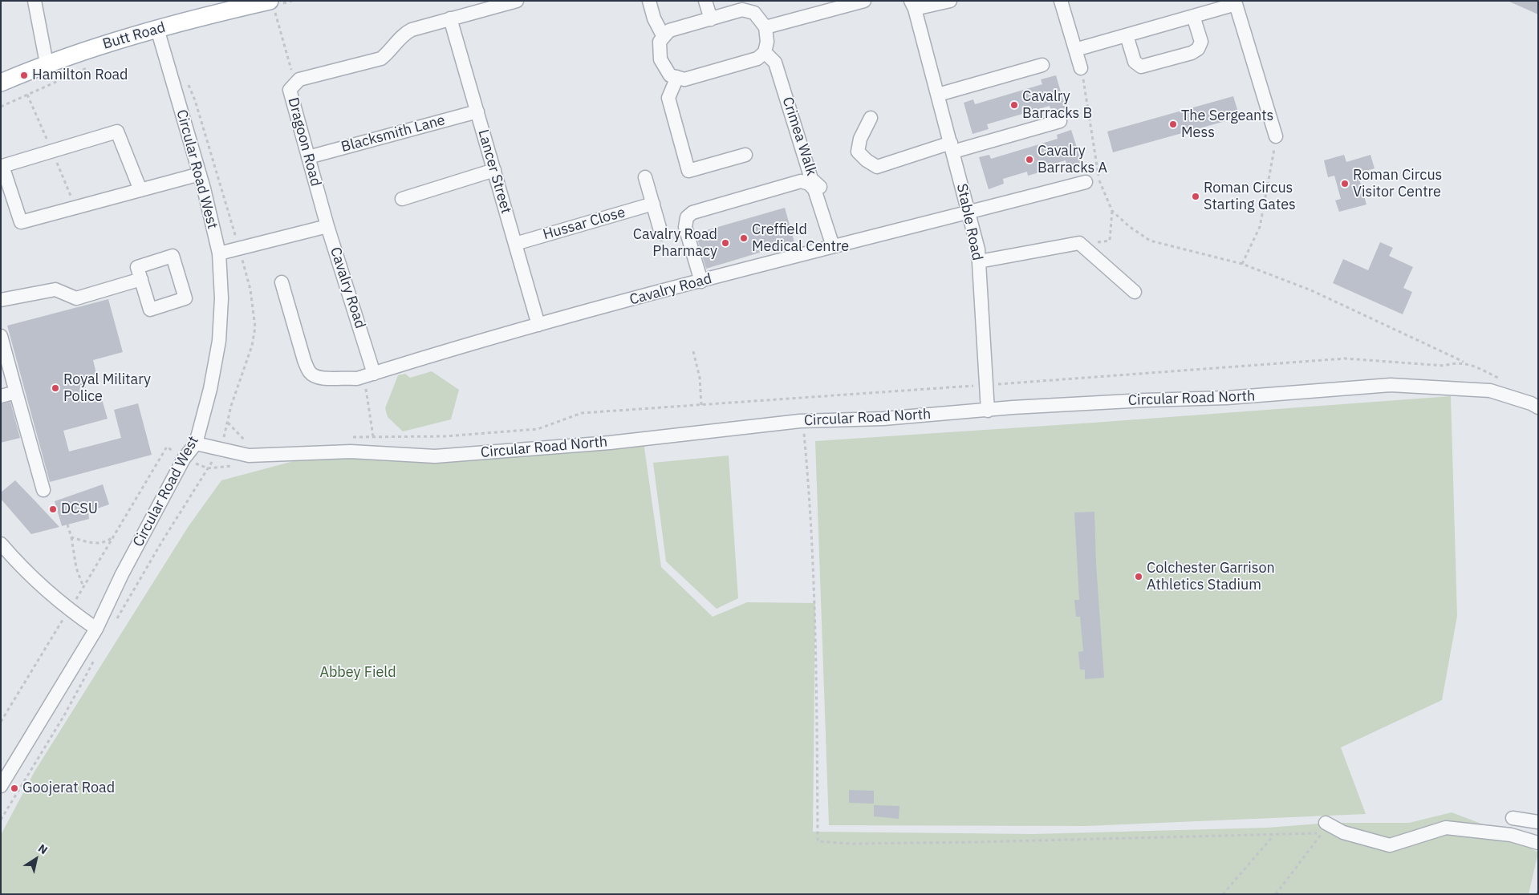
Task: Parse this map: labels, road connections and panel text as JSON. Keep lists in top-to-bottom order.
{
  "streets": {
    "main road": ["Butt Road"],
    "street": [
      "Blacksmith Lane",
      "Crimea Walk",
      "Dragoon Road",
      "Circular Road West",
      "Lancer Street",
      "Stable Road",
      "Hussar Close",
      "Cavalry Road",
      "Circular Road North"
    ]
  },
  "crossings": [
    ["Butt Road", "Circular Road West"],
    ["Blacksmith Lane", "Dragoon Road"],
    ["Blacksmith Lane", "Lancer Street"],
    ["Crimea Walk", "Cavalry Road"],
    ["Dragoon Road", "Lancer Street"],
    ["Dragoon Road", "Cavalry Road"],
    ["Circular Road West", "Circular Road North"],
    ["Lancer Street", "Hussar Close"],
    ["Lancer Street", "Cavalry Road"],
    ["Stable Road", "Cavalry Road"],
    ["Stable Road", "Circular Road North"]
  ],
  "parks": ["Abbey Field"],
  "places": [
    "Hamilton Road",
    "Cavalry Barracks B",
    "The Sergeants Mess",
    "Cavalry Barracks A",
    "Roman Circus Visitor Centre",
    "Roman Circus Starting Gates",
    "Creffield Medical Centre",
    "Cavalry Road Pharmacy",
    "Royal Military Police",
    "DCSU",
    "Colchester Garrison Athletics Stadium",
    "Goojerat Road"
  ],
  "north": "top right"
}
